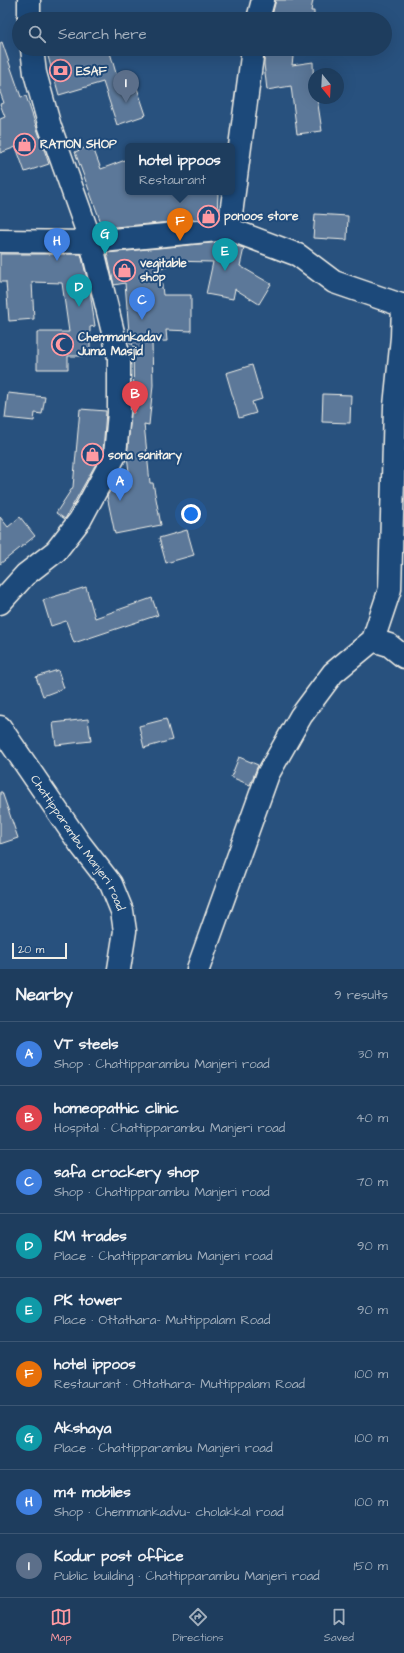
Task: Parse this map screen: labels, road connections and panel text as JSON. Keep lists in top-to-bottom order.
{
  "streets": {
    "street": ["Chattipparambu Manjeri road"]
  },
  "places": {
    "bank": ["ESAF"],
    "shop": [
      "RATION SHOP",
      "ponoos store",
      "vegitable shop",
      "sona sanitary"
    ],
    "mosque": ["Chemmankadav Juma Masjid"]
  },
  "scale_bar": "20 m",
  "north": "bottom",
  "page": {
    "search": "Search here",
    "pins": [
      "I",
      "F",
      "G",
      "H",
      "E",
      "D",
      "C",
      "B",
      "A"
    ],
    "popup": ["hotel ippoos", "Restaurant"],
    "scale": "20 m",
    "heading": ["Nearby", "9 results"],
    "list": [
      {
        "mark": "A",
        "name": "VT steels",
        "note": "Shop · Chattipparambu Manjeri road",
        "value": "30 m"
      },
      {
        "mark": "B",
        "name": "homeopathic clinic",
        "note": "Hospital · Chattipparambu Manjeri road",
        "value": "40 m"
      },
      {
        "mark": "C",
        "name": "safa crockery shop",
        "note": "Shop · Chattipparambu Manjeri road",
        "value": "70 m"
      },
      {
        "mark": "D",
        "name": "KM trades",
        "note": "Place · Chattipparambu Manjeri road",
        "value": "90 m"
      },
      {
        "mark": "E",
        "name": "PK tower",
        "note": "Place · Ottathara- Muttippalam Road",
        "value": "90 m"
      },
      {
        "mark": "F",
        "name": "hotel ippoos",
        "note": "Restaurant · Ottathara- Muttippalam Road",
        "value": "100 m"
      },
      {
        "mark": "G",
        "name": "Akshaya",
        "note": "Place · Chattipparambu Manjeri road",
        "value": "100 m"
      },
      {
        "mark": "H",
        "name": "m4 mobiles",
        "note": "Shop · Chemmankadvu- cholakkal road",
        "value": "100 m"
      },
      {
        "mark": "I",
        "name": "Kodur post office",
        "note": "Public building · Chattipparambu Manjeri road",
        "value": "150 m"
      }
    ],
    "nav": ["Map", "Directions", "Saved"]
  }
}
